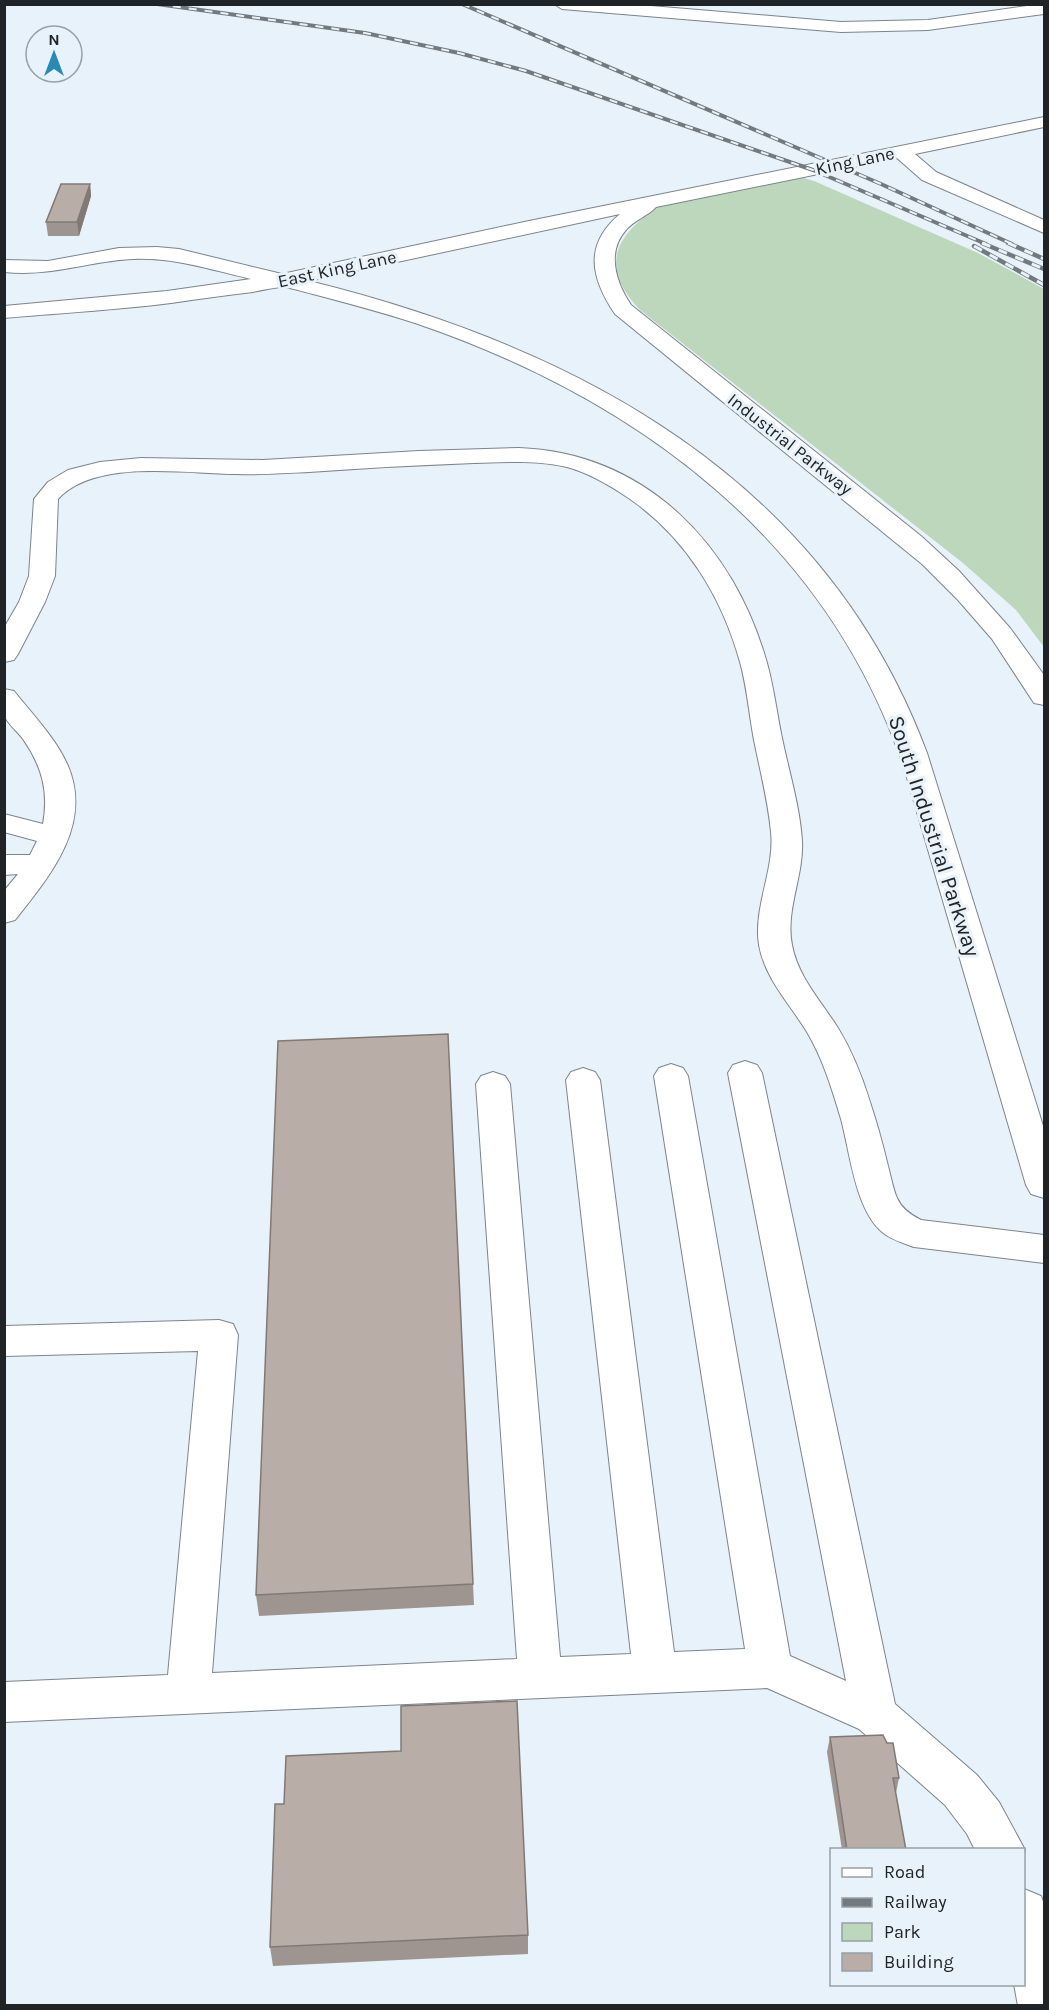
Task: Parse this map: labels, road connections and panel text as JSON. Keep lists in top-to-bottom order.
{
  "streets": {
    "street": [
      "King Lane",
      "East King Lane",
      "Industrial Parkway",
      "South Industrial Parkway"
    ]
  },
  "crossings": [
    ["King Lane", "East King Lane"],
    ["King Lane", "Industrial Parkway"],
    ["East King Lane", "Industrial Parkway"],
    ["East King Lane", "South Industrial Parkway"]
  ],
  "legend": [
    "Road",
    "Railway",
    "Park",
    "Building"
  ],
  "north": "top"
}
